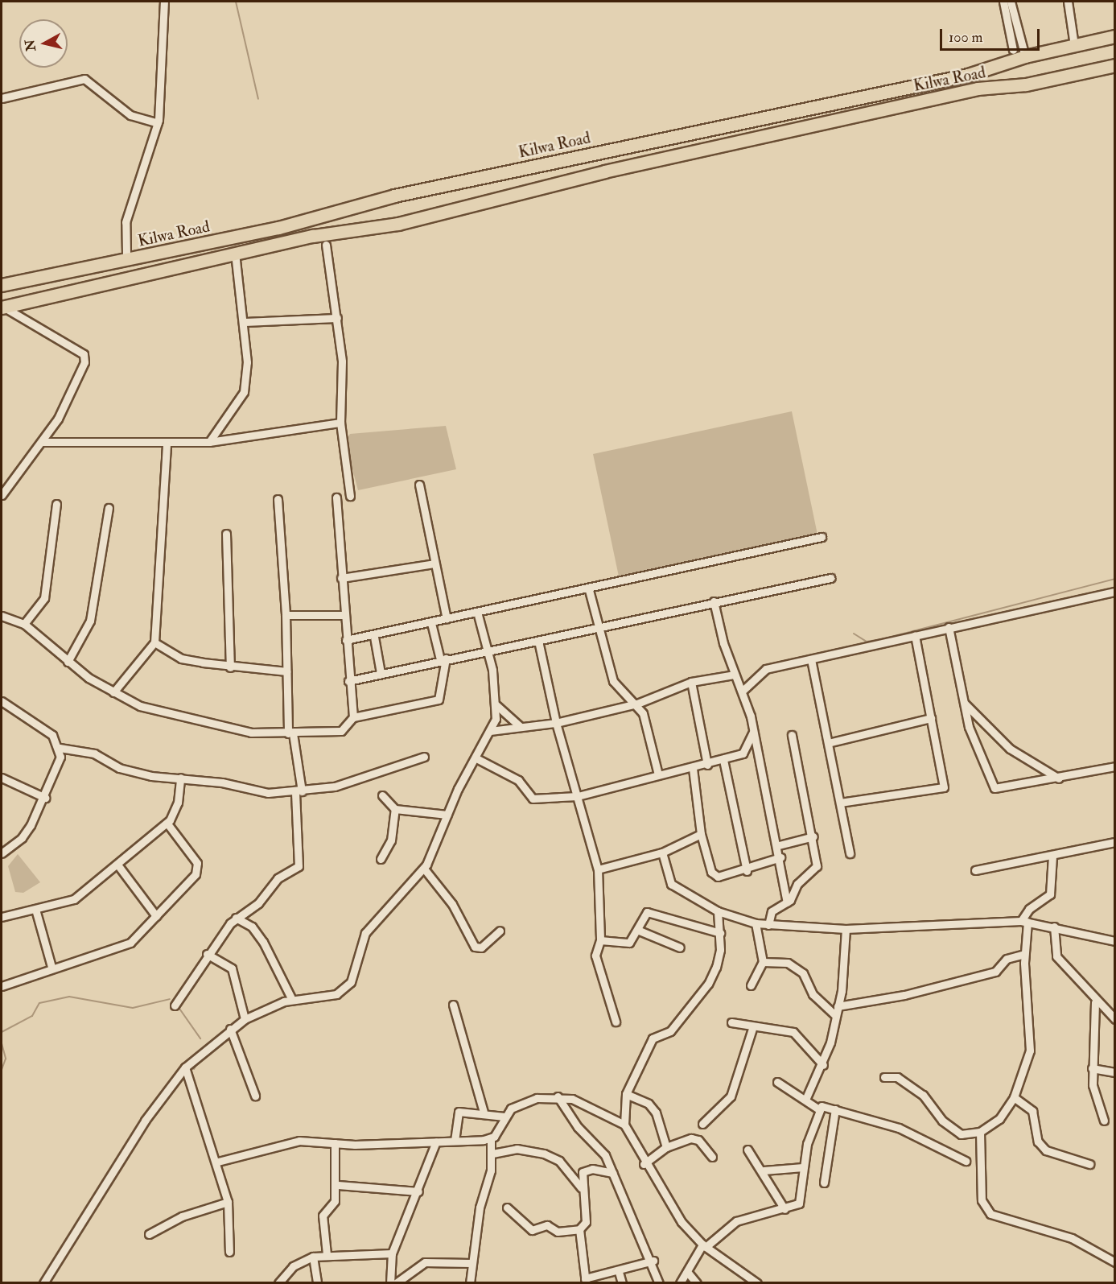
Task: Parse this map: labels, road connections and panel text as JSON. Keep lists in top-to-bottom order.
{
  "streets": {
    "highway": ["Kilwa Road"]
  },
  "scale_bar": "100 m",
  "north": "left"
}
